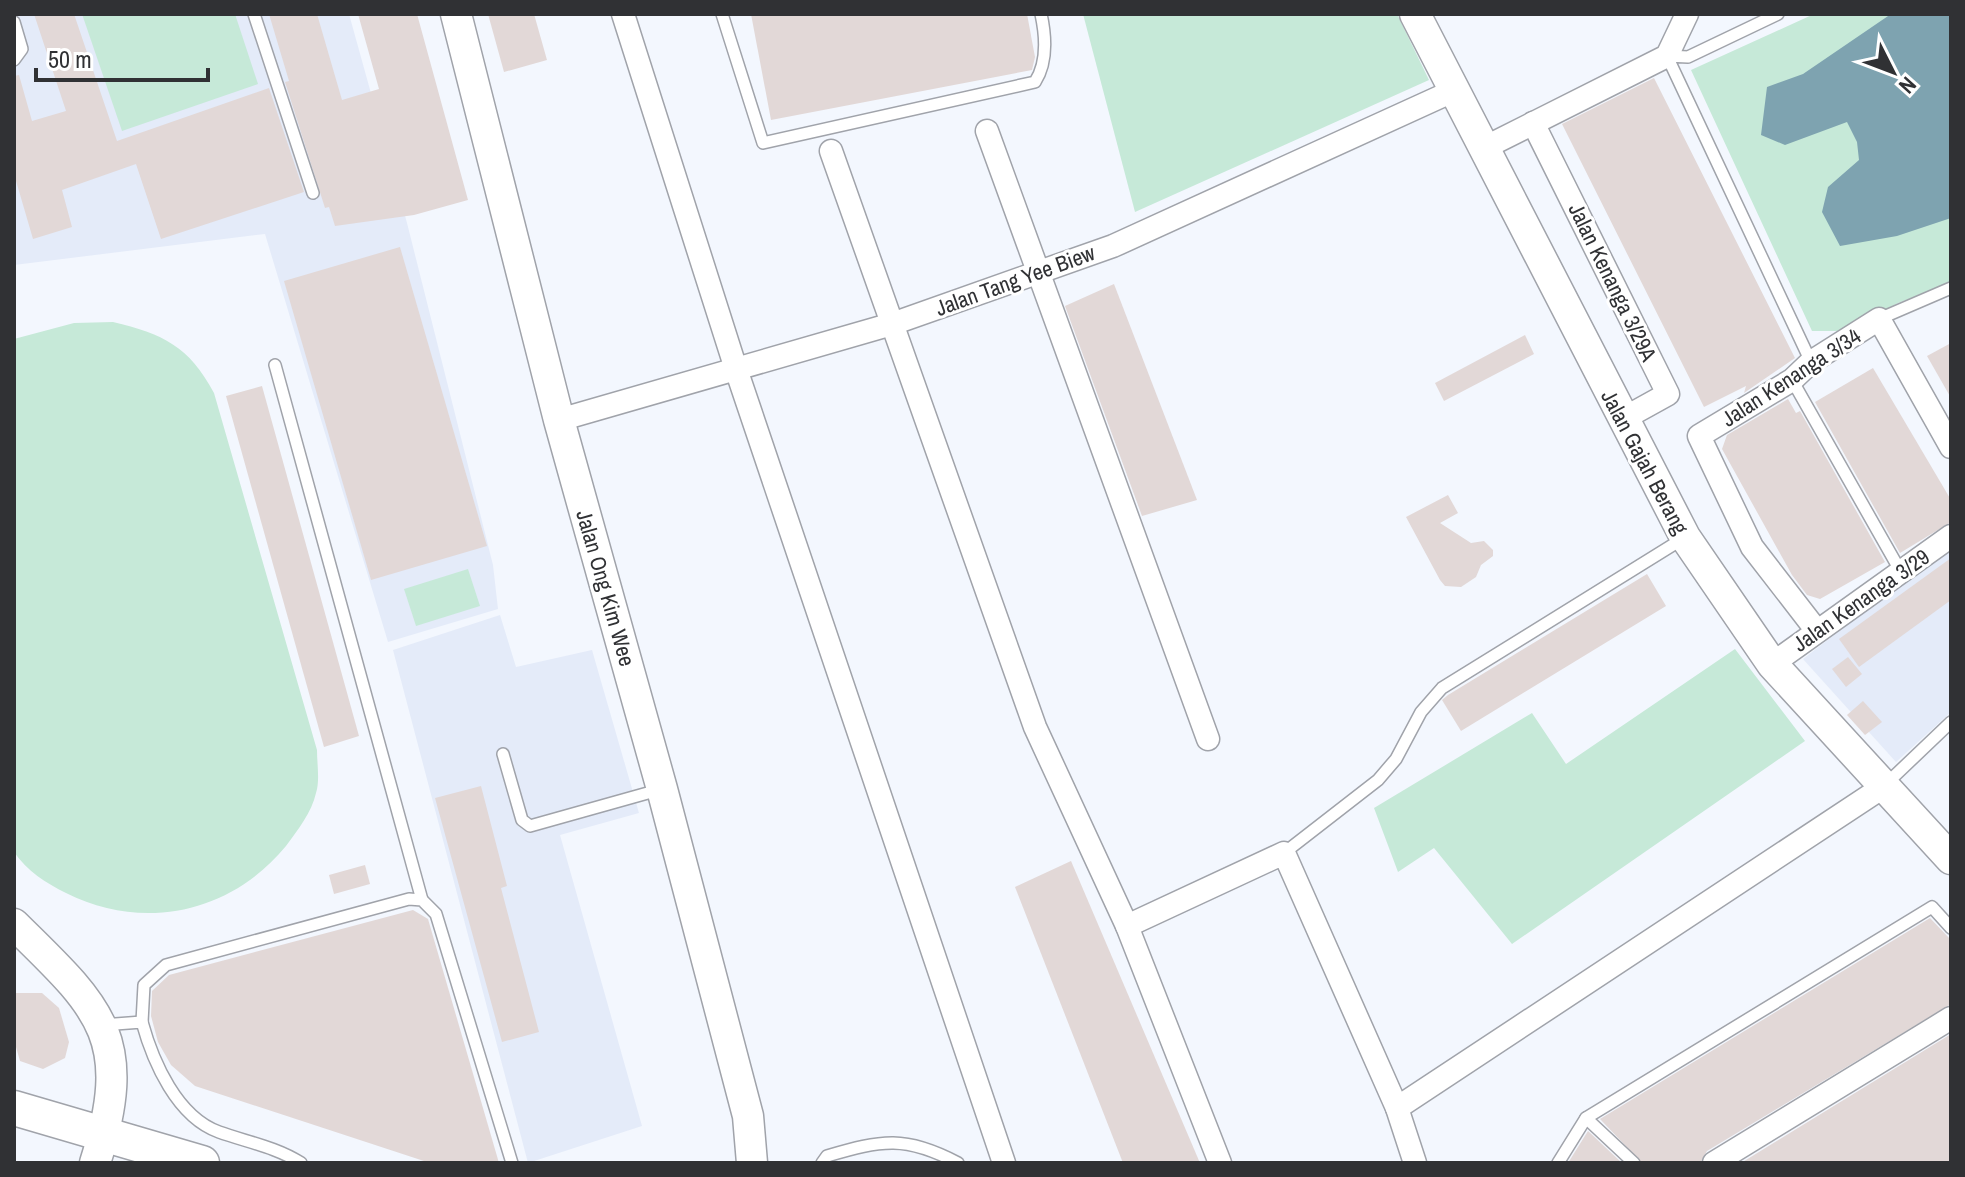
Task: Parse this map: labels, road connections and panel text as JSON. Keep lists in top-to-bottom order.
{
  "streets": {
    "street": [
      "Jalan Tang Yee Biew",
      "Jalan Kenanga 3/29A",
      "Jalan Kenanga 3/34",
      "Jalan Gajah Berang",
      "Jalan Ong Kim Wee",
      "Jalan Kenanga 3/29"
    ]
  },
  "crossings": [
    ["Jalan Tang Yee Biew", "Jalan Gajah Berang"],
    ["Jalan Tang Yee Biew", "Jalan Ong Kim Wee"],
    ["Jalan Kenanga 3/29A", "Jalan Gajah Berang"],
    ["Jalan Kenanga 3/34", "Jalan Kenanga 3/29"],
    ["Jalan Gajah Berang", "Jalan Kenanga 3/29"]
  ],
  "scale_bar": "50 m",
  "north": "bottom right"
}
